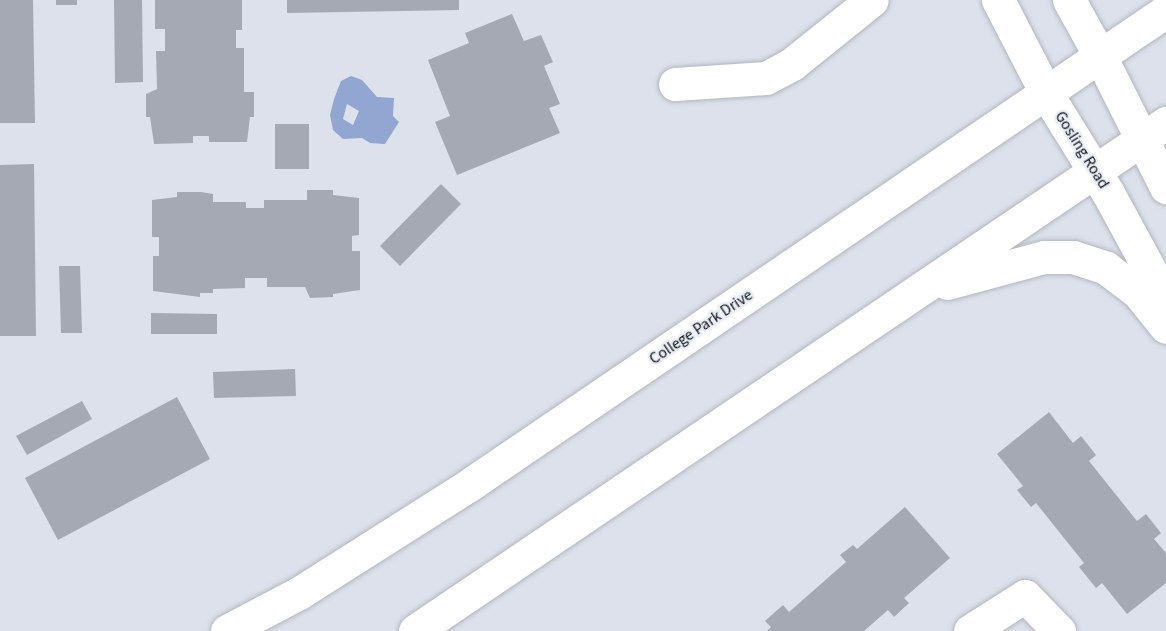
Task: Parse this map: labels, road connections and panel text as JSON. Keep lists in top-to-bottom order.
{
  "streets": {
    "main road": ["Gosling Road", "College Park Drive"]
  },
  "crossings": [
    ["Gosling Road", "College Park Drive"]
  ]
}
